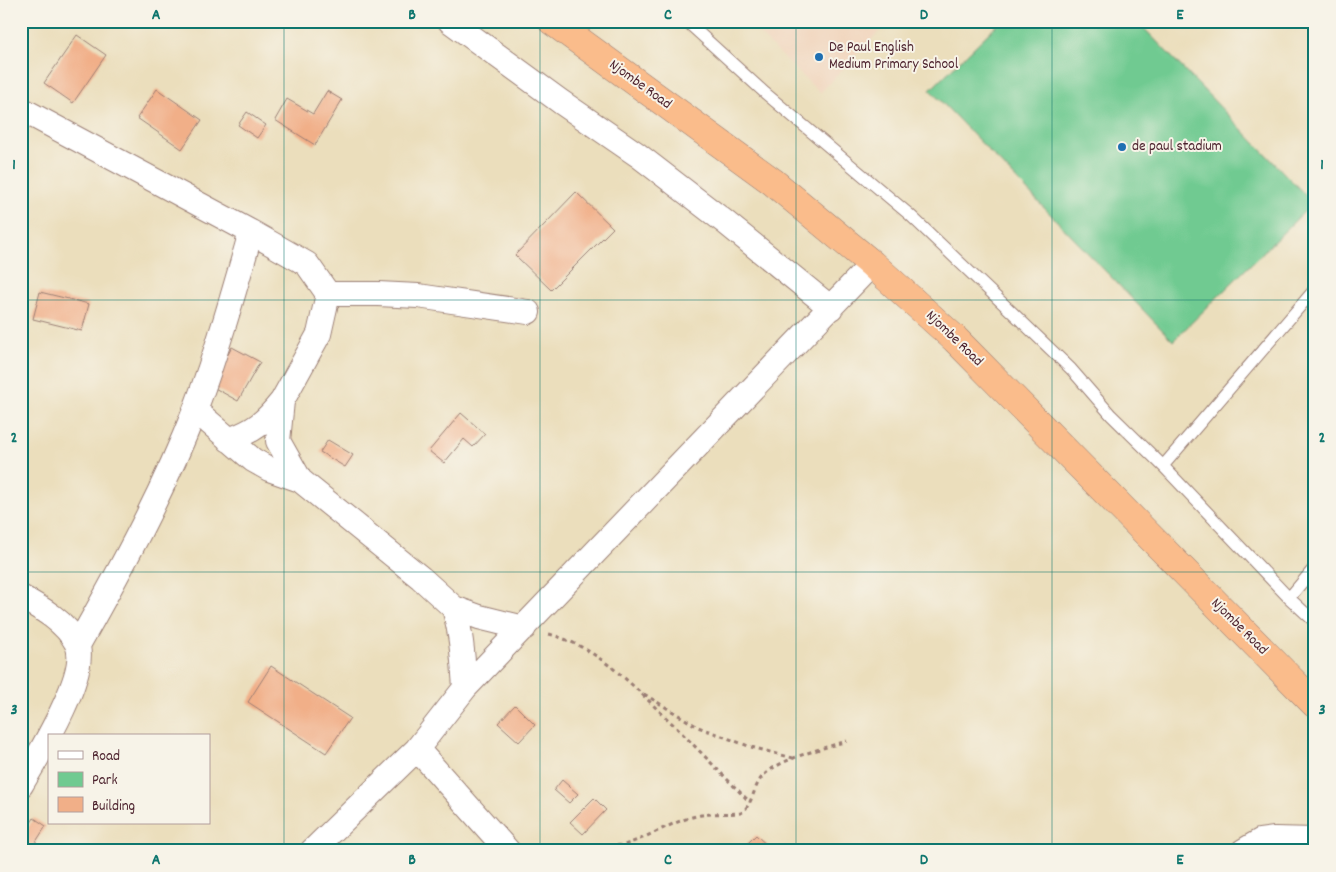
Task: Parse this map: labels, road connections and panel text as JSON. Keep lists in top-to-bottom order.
{
  "streets": {
    "highway": ["Njombe Road"]
  },
  "places": ["De Paul English Medium Primary School", "de paul stadium"],
  "legend": ["Road", "Park", "Building"],
  "grid": {
    "columns": [
      "A",
      "B",
      "C",
      "D",
      "E"
    ],
    "rows": ["1", "2", "3"]
  }
}
